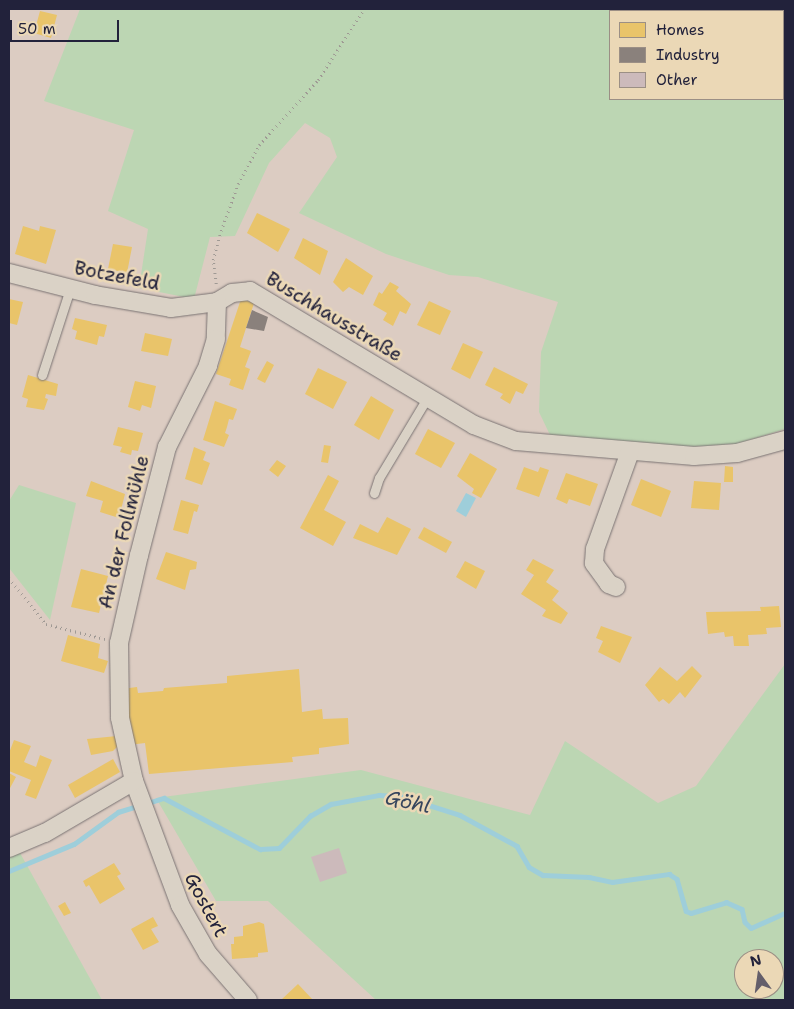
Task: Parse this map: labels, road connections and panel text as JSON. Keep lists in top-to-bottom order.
{
  "streets": {
    "street": [
      "Botzefeld",
      "Buschhausstraße",
      "An der Follmühle",
      "Gostert"
    ]
  },
  "crossings": [
    ["Botzefeld", "Buschhausstraße"],
    ["Botzefeld", "An der Follmühle"],
    ["Buschhausstraße", "An der Follmühle"],
    ["An der Follmühle", "Gostert"]
  ],
  "water": ["Göhl"],
  "legend": ["Homes", "Industry", "Other"],
  "scale_bar": "50 m",
  "north": "top"
}
